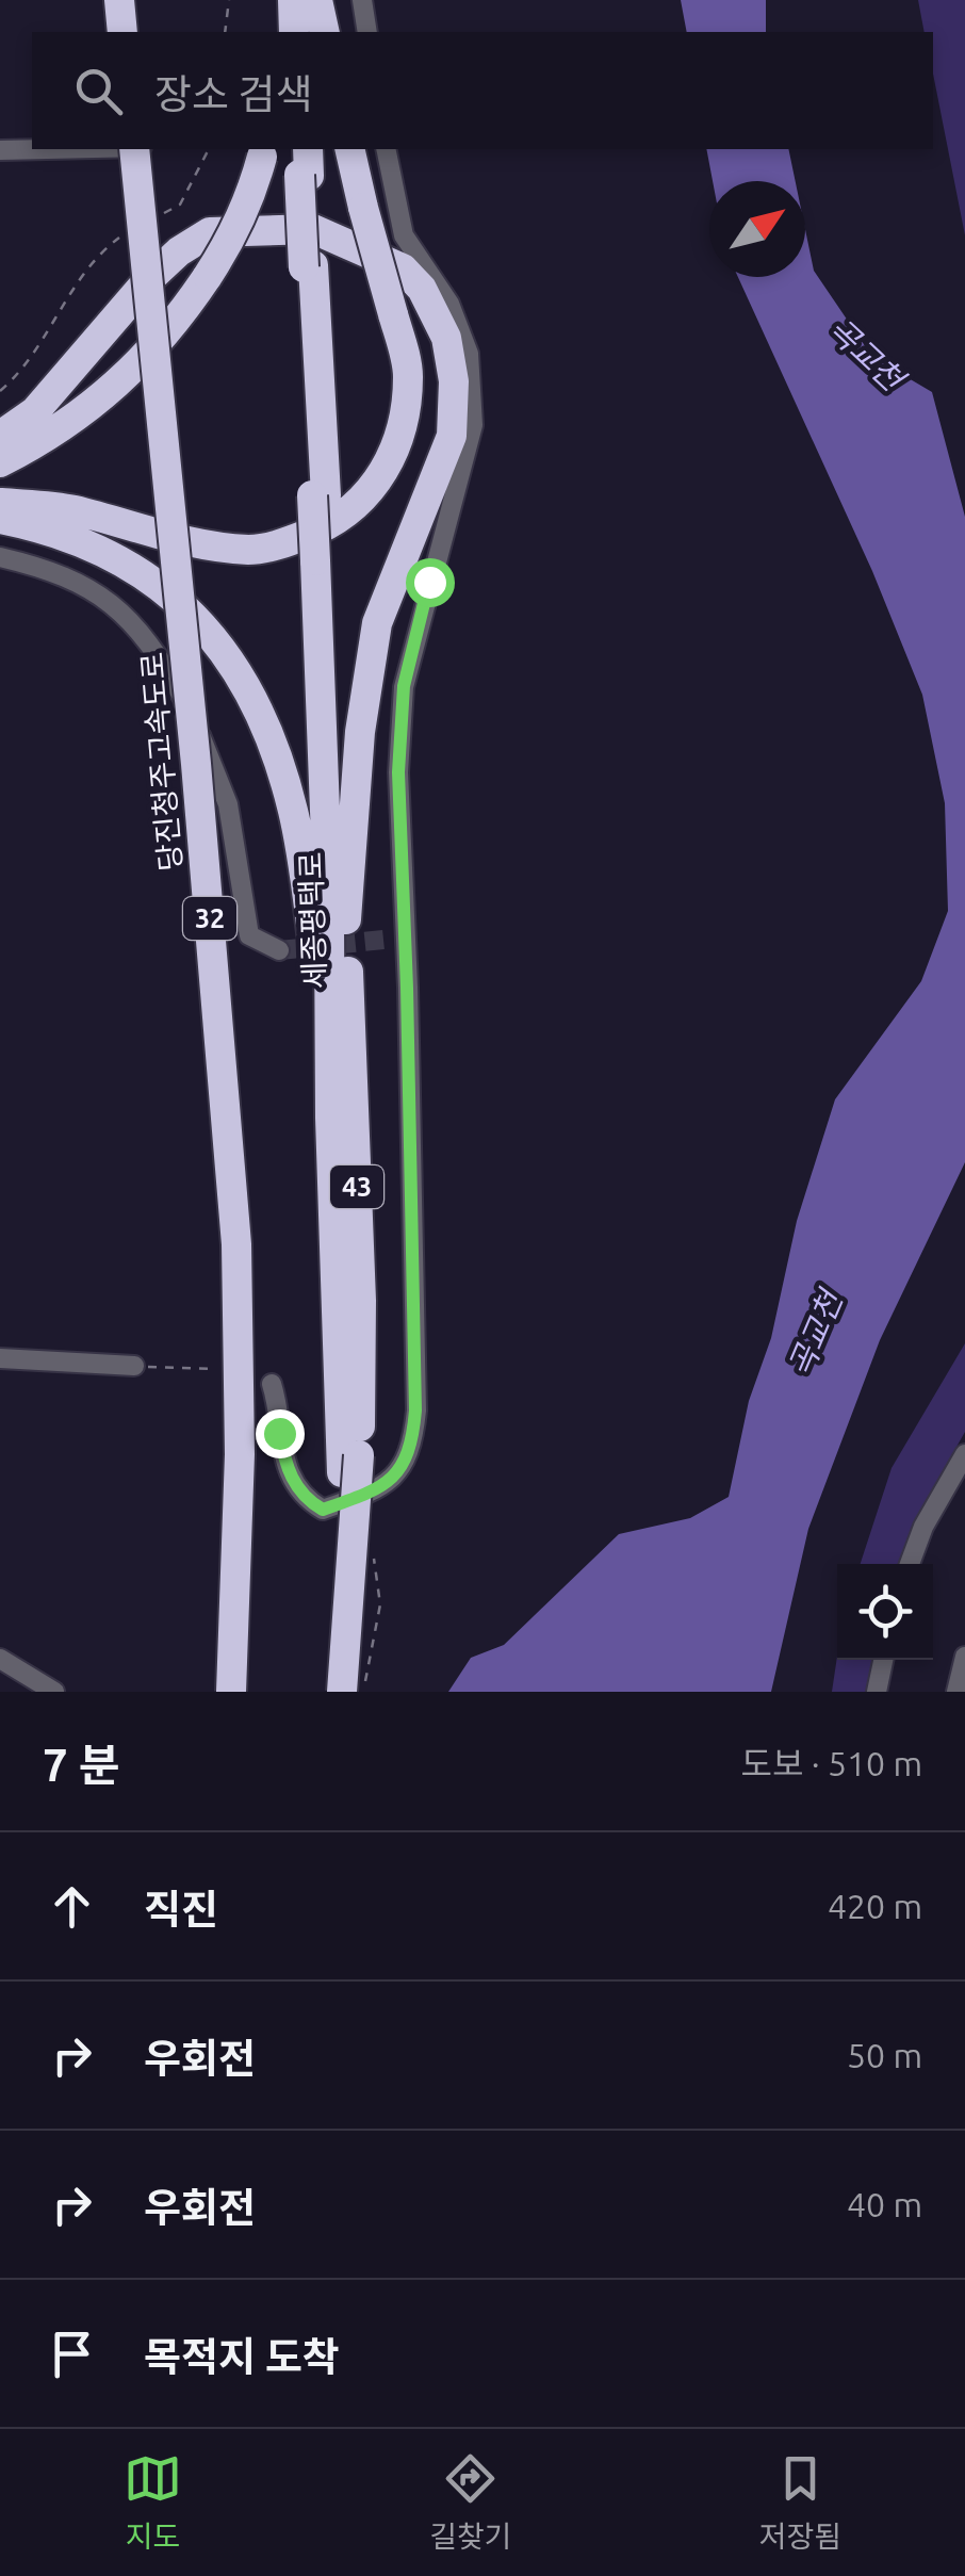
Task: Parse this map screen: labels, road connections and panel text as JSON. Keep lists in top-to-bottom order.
{
  "streets": {
    "highway": [
      "당진청주고속도로",
      "32",
      "세종평택로",
      "43"
    ]
  },
  "water": ["곡교천"],
  "north": "top right",
  "page": {
    "search": "장소 검색",
    "heading": ["7 분", "도보 · 510 m"],
    "list": [
      ["직진", "420 m"],
      ["우회전", "50 m"],
      ["우회전", "40 m"],
      "목적지 도착"
    ],
    "nav": ["지도", "길찾기", "저장됨"]
  }
}
